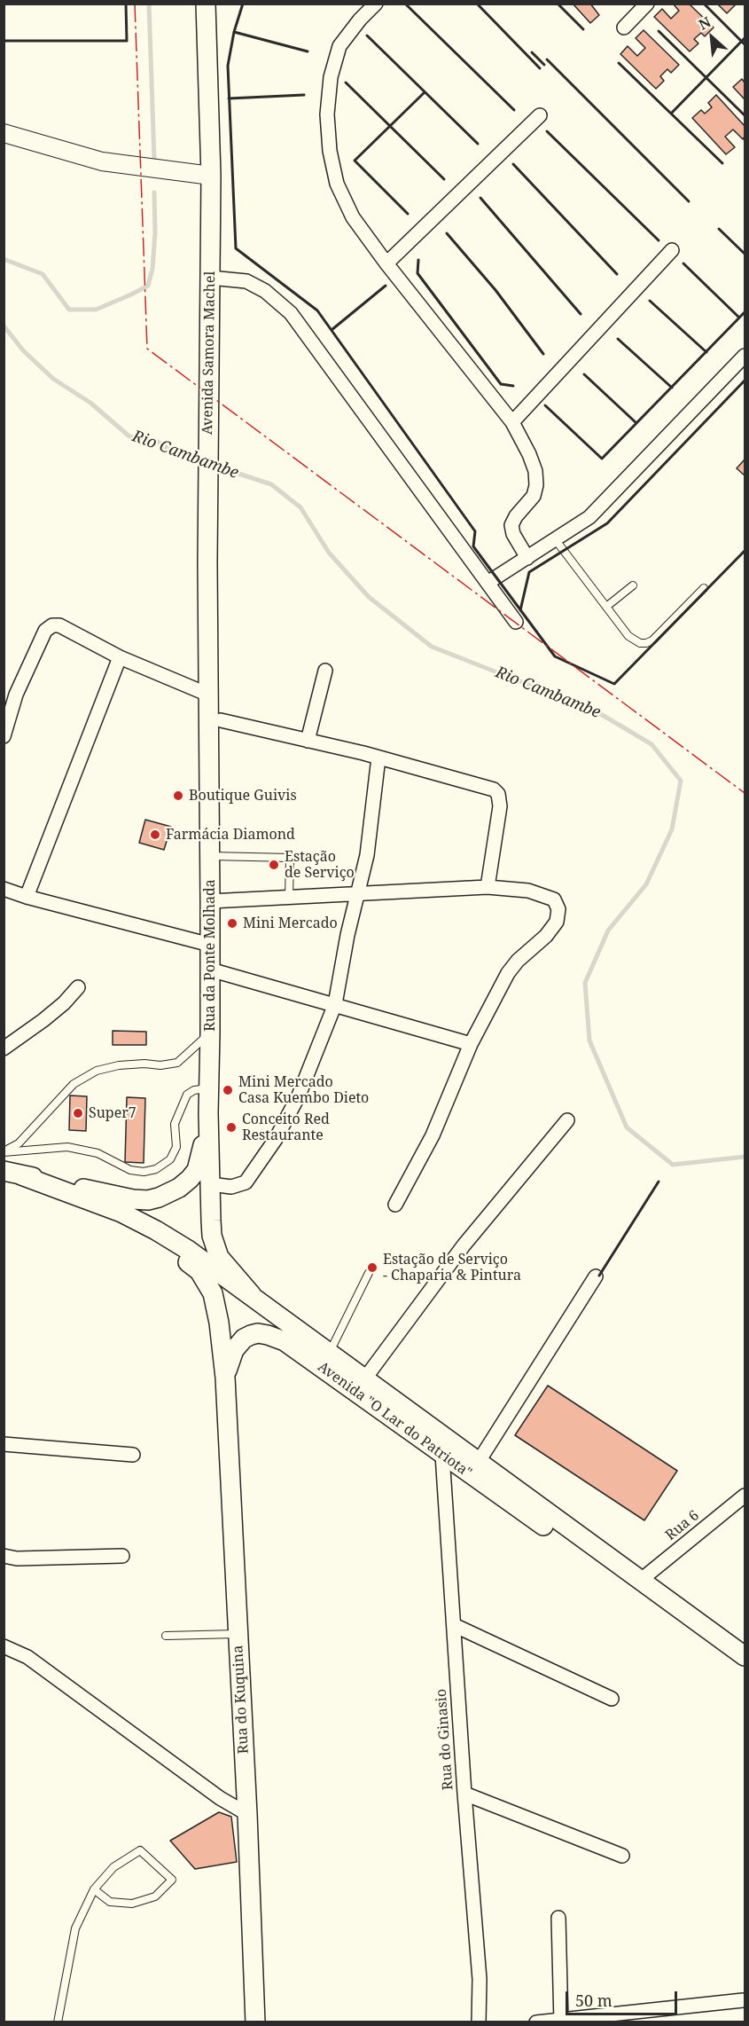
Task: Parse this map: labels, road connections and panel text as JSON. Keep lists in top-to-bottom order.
{
  "streets": {
    "main road": [
      "Avenida Samora Machel",
      "Rua da Ponte Molhada",
      "Avenida \"O Lar do Patriota\"",
      "Rua do Kuquina"
    ],
    "street": ["Rua 6", "Rua do Ginasio"]
  },
  "crossings": [
    ["Avenida Samora Machel", "Rua da Ponte Molhada"],
    ["Rua da Ponte Molhada", "Avenida \"O Lar do Patriota\""],
    ["Avenida \"O Lar do Patriota\"", "Rua 6"],
    ["Avenida \"O Lar do Patriota\"", "Rua do Kuquina"],
    ["Avenida \"O Lar do Patriota\"", "Rua do Ginasio"]
  ],
  "water": ["Rio Cambambe"],
  "places": [
    "Boutique Guivis",
    "Farmácia Diamond",
    "Estação de Serviço",
    "Mini Mercado",
    "Mini Mercado Casa Kuembo Dieto",
    "Super7",
    "Conceito Red Restaurante",
    "Estação de Serviço - Chaparia & Pintura"
  ],
  "scale_bar": "50 m",
  "north": "top left"
}
